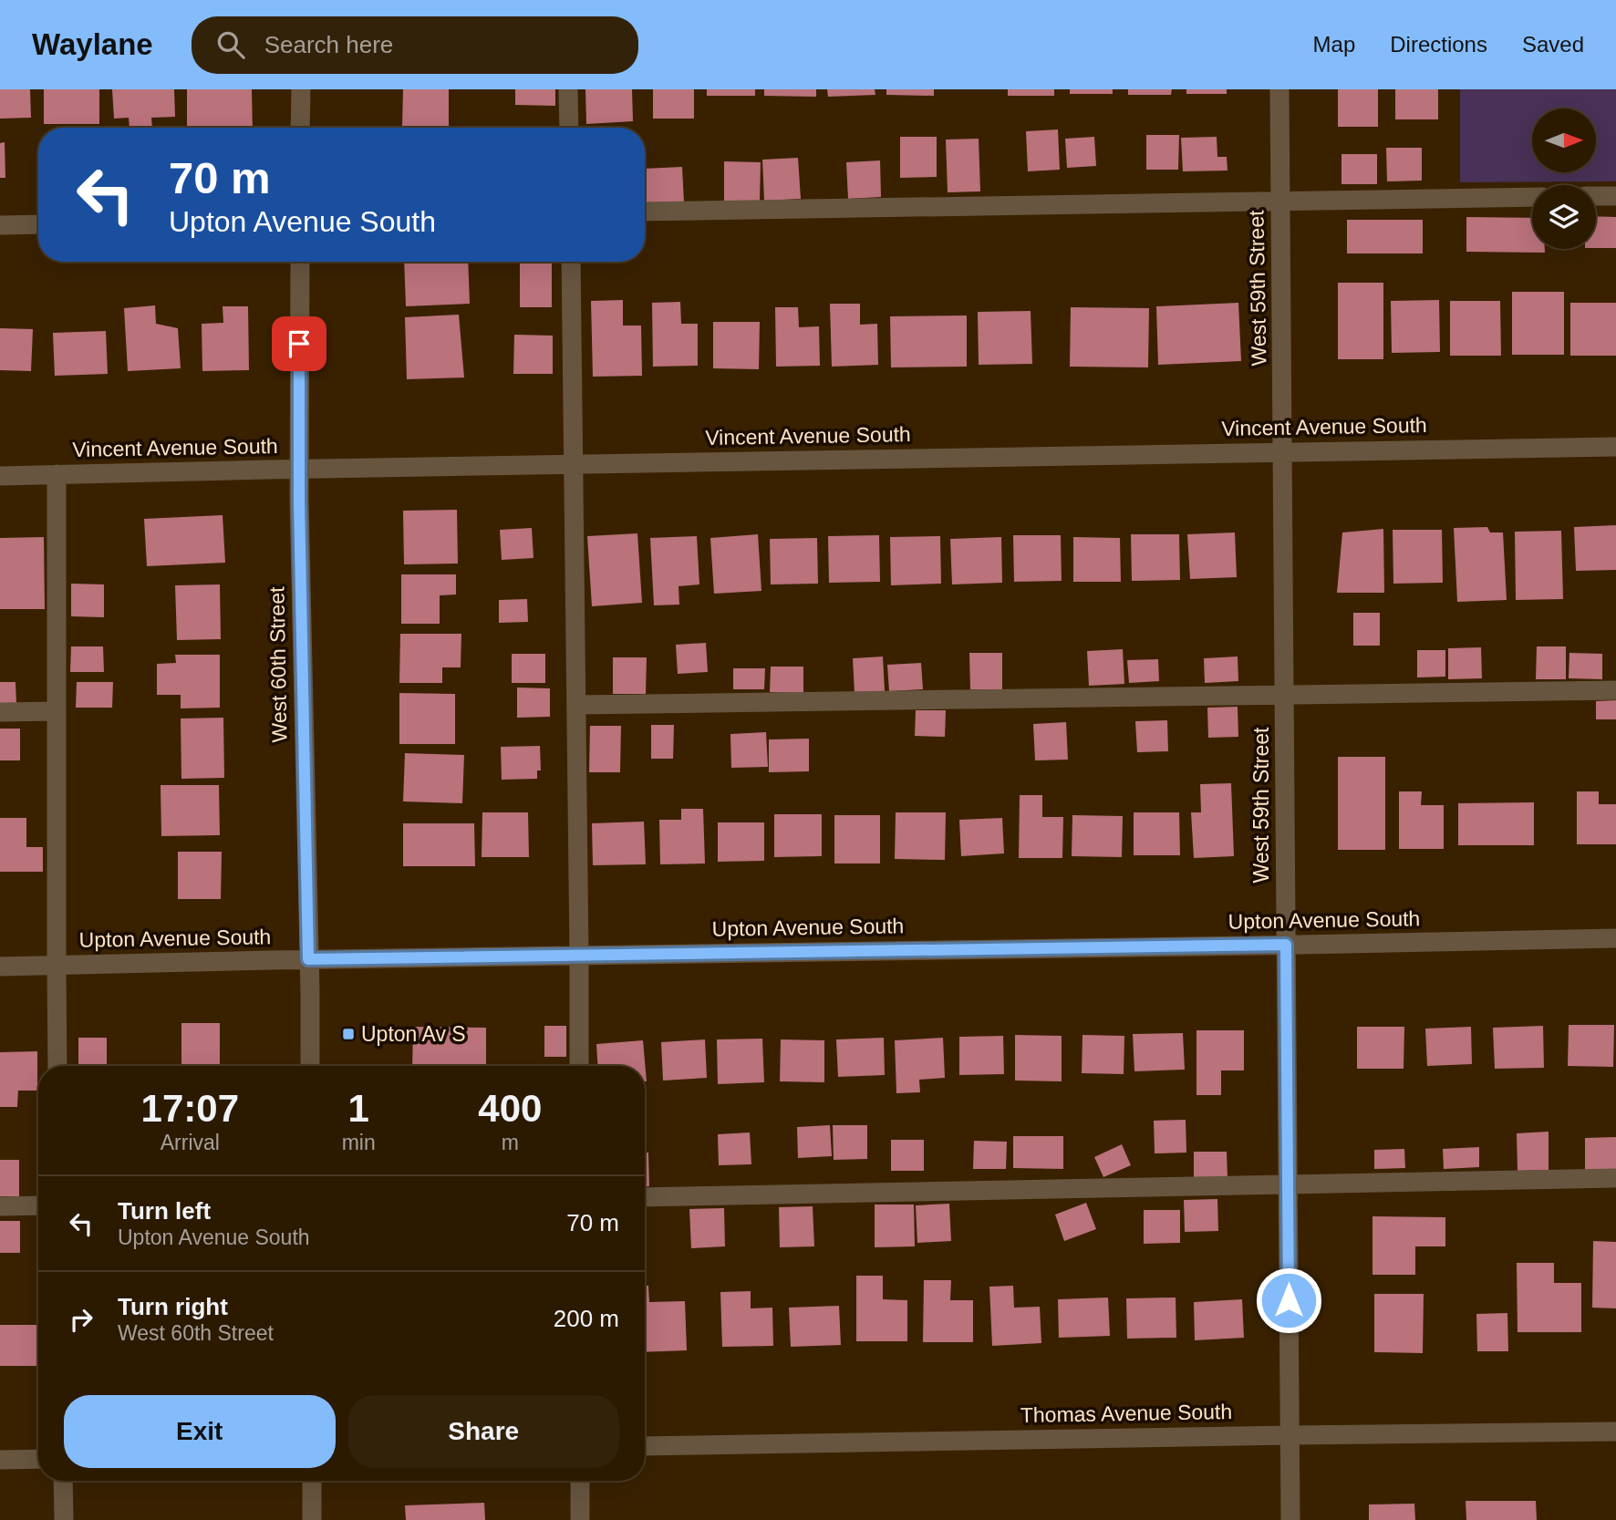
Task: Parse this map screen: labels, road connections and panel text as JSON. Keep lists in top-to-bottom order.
{
  "streets": {
    "street": [
      "West 59th Street",
      "Vincent Avenue South",
      "West 60th Street",
      "Upton Avenue South",
      "Thomas Avenue South"
    ]
  },
  "crossings": [
    ["West 59th Street", "Vincent Avenue South"],
    ["West 59th Street", "Upton Avenue South"],
    ["West 59th Street", "Thomas Avenue South"],
    ["Vincent Avenue South", "West 60th Street"],
    ["West 60th Street", "Upton Avenue South"]
  ],
  "places": {
    "transit": ["Upton Av S"]
  },
  "north": "right",
  "page": {
    "header": "Waylane",
    "search": "Search here",
    "nav": ["Map", "Directions", "Saved"],
    "turn": ["70 m", "Upton Avenue South"],
    "eta": [
      "17:07",
      "Arrival",
      "1",
      "min",
      "400",
      "m"
    ],
    "list": [
      {
        "name": "Turn left",
        "note": "Upton Avenue South",
        "value": "70 m"
      },
      {
        "name": "Turn right",
        "note": "West 60th Street",
        "value": "200 m"
      }
    ],
    "buttons": ["Exit", "Share"]
  }
}
